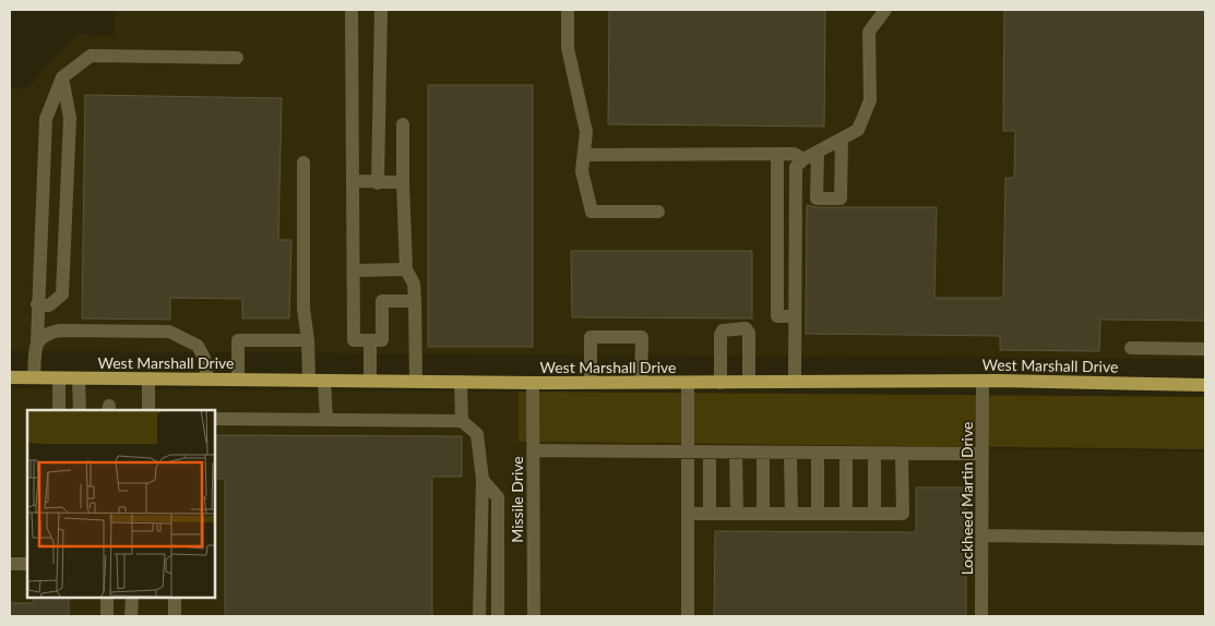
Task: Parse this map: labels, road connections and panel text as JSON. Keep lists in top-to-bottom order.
{
  "streets": {
    "main road": ["West Marshall Drive"],
    "lane": ["Lockheed Martin Drive", "Missile Drive"]
  },
  "crossings": [
    ["West Marshall Drive", "Lockheed Martin Drive"],
    ["West Marshall Drive", "Missile Drive"]
  ]
}
